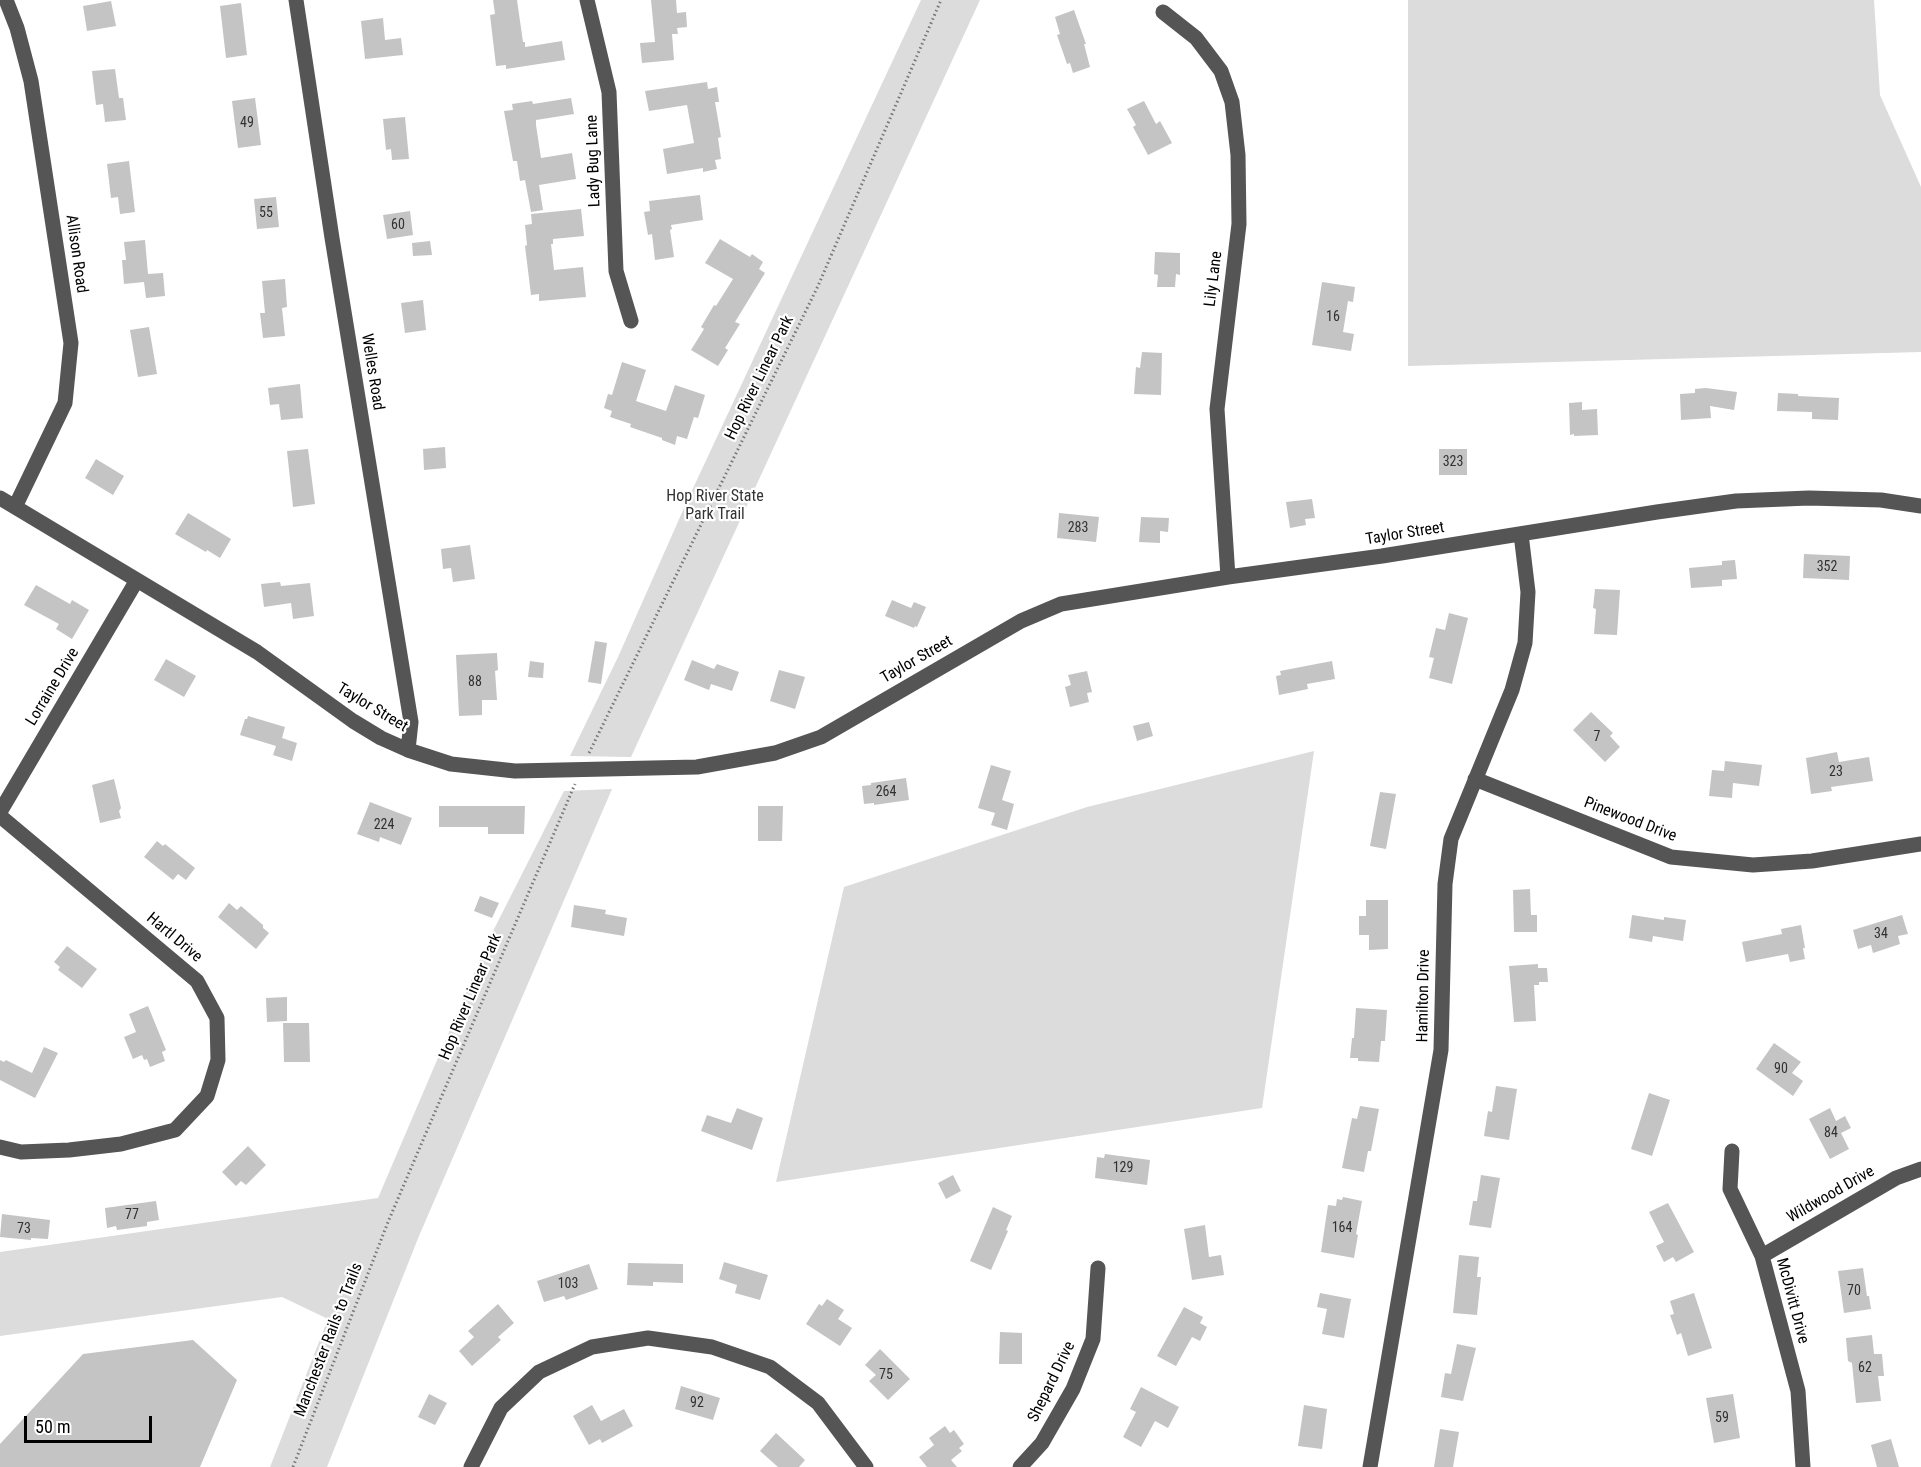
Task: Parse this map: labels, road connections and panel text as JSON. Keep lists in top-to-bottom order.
{
  "streets": {
    "street": [
      "Lady Bug Lane",
      "Allison Road",
      "Lily Lane",
      "Welles Road",
      "Taylor Street",
      "Lorraine Drive",
      "Pinewood Drive",
      "Hartl Drive",
      "Hamilton Drive",
      "Wildwood Drive",
      "McDivitt Drive",
      "Shepard Drive"
    ],
    "path": ["Hop River Linear Park", "Manchester Rails to Trails"]
  },
  "crossings": [
    ["Allison Road", "Taylor Street"],
    ["Lily Lane", "Taylor Street"],
    ["Welles Road", "Taylor Street"],
    ["Hop River Linear Park", "Manchester Rails to Trails"],
    ["Taylor Street", "Lorraine Drive"],
    ["Taylor Street", "Hamilton Drive"],
    ["Lorraine Drive", "Hartl Drive"],
    ["Pinewood Drive", "Hamilton Drive"],
    ["Wildwood Drive", "McDivitt Drive"]
  ],
  "parks": ["Hop River State Park Trail"],
  "house_numbers": [
    "49",
    "55",
    "60",
    "16",
    "323",
    "283",
    "352",
    "88",
    "7",
    "23",
    "264",
    "224",
    "34",
    "90",
    "84",
    "129",
    "77",
    "164",
    "73",
    "103",
    "70",
    "62",
    "75",
    "92",
    "59"
  ],
  "scale_bar": "50 m"
}
